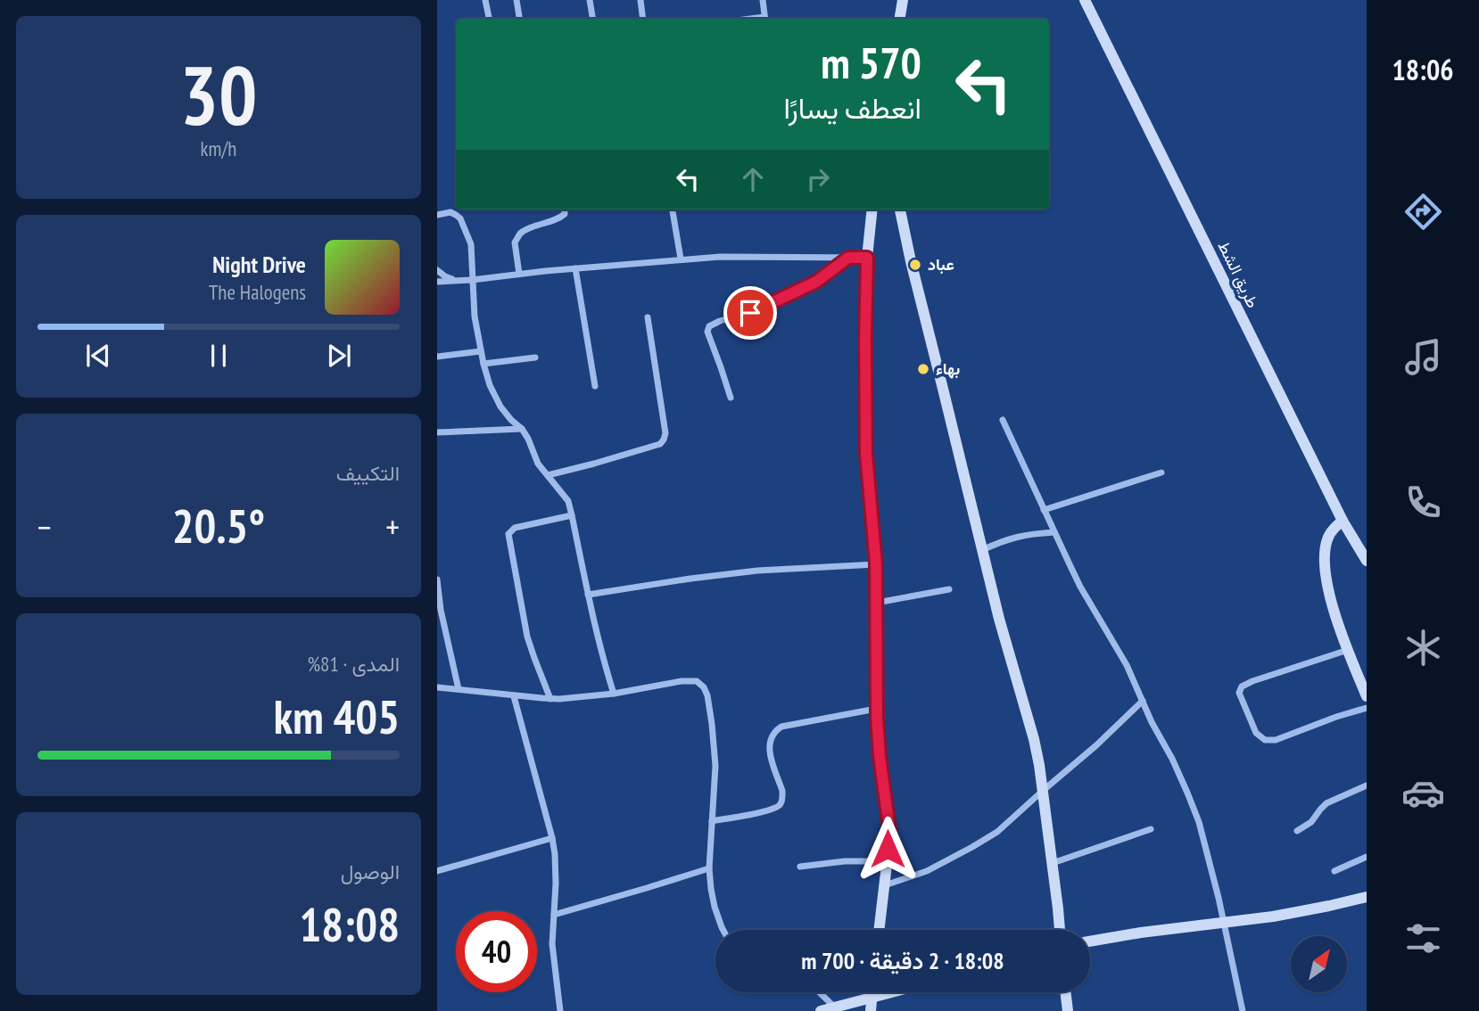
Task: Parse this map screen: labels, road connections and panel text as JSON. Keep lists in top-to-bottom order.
{
  "streets": {
    "street": ["طريق الشط"]
  },
  "places": ["عباد", "بهاء"],
  "north": "top right",
  "page": {
    "tabs": "18:06",
    "tile": [
      ["30", "km/h"],
      "التكييف",
      ["المدى · 81%", "405 km"],
      ["الوصول", "18:08"]
    ],
    "turn": ["570 m", "انعطف يسارًا"],
    "song": ["Night Drive", "The Halogens"],
    "heat": ["−", "20.5°", "+"],
    "limit": "40",
    "trip": "18:08 · 2 دقيقة · 700 m"
  }
}
